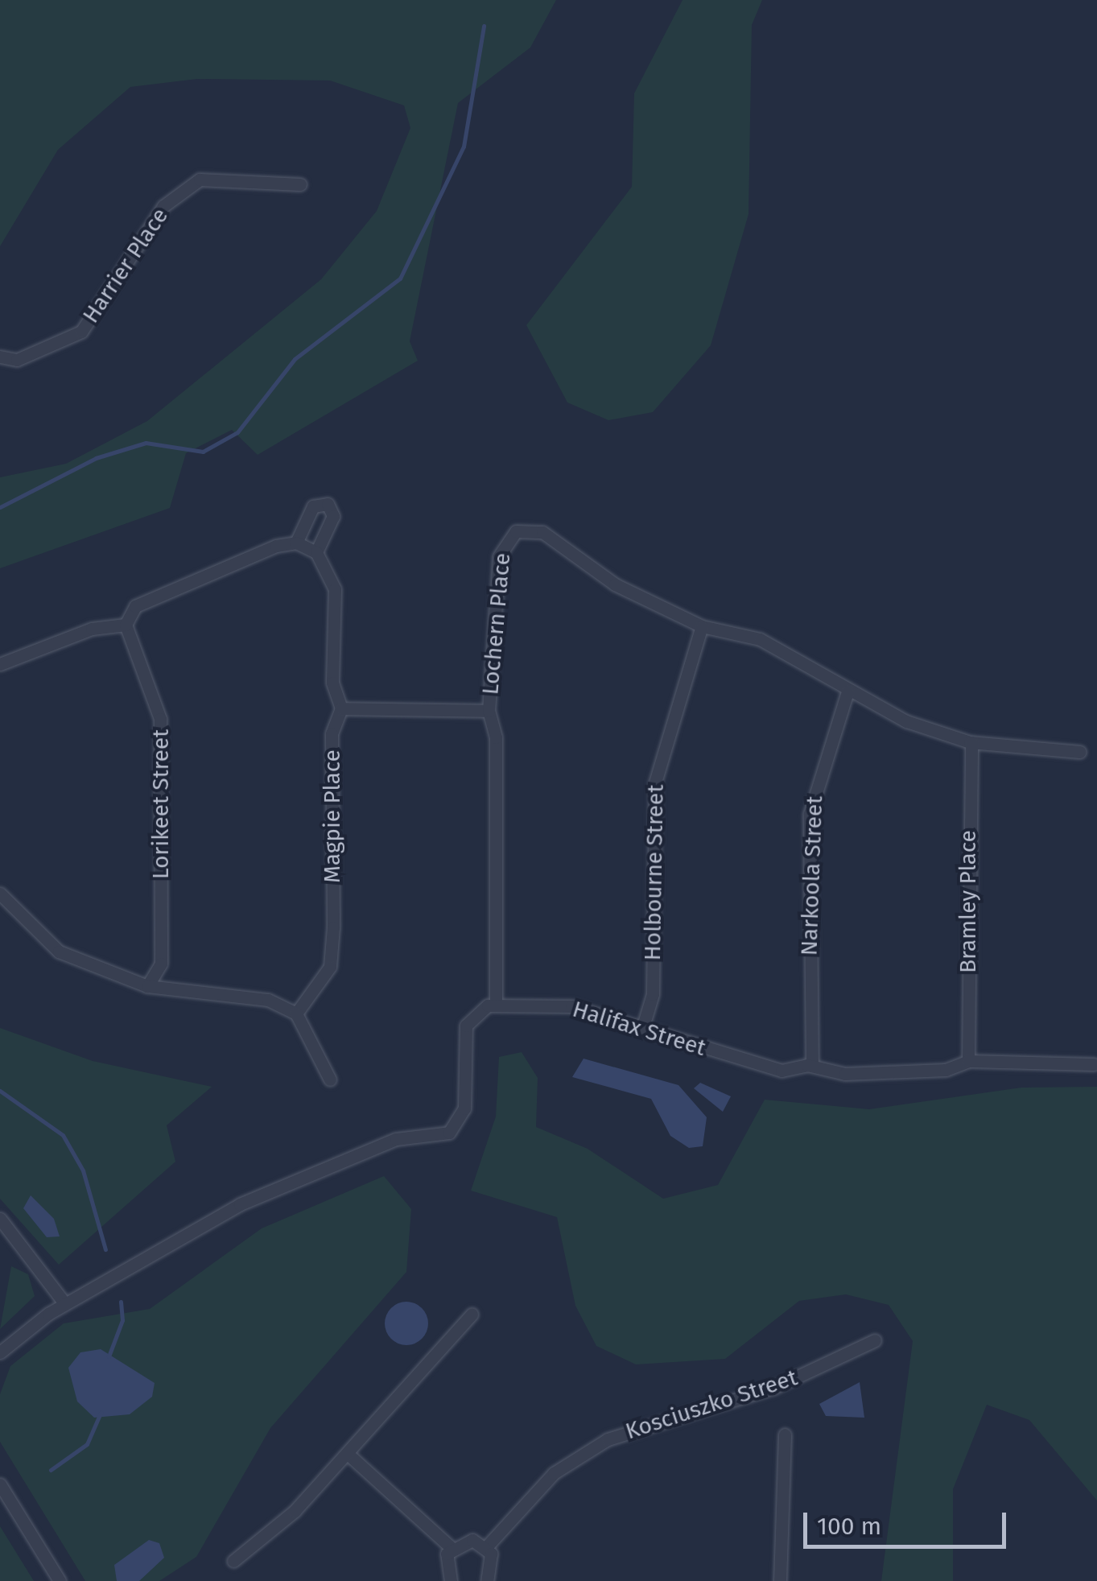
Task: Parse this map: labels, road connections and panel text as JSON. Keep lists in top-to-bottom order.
{
  "streets": {
    "street": [
      "Harrier Place",
      "Lochern Place",
      "Lorikeet Street",
      "Magpie Place",
      "Holbourne Street",
      "Narkoola Street",
      "Bramley Place",
      "Halifax Street",
      "Kosciuszko Street"
    ]
  },
  "crossings": [
    ["Lochern Place", "Holbourne Street"],
    ["Lochern Place", "Narkoola Street"],
    ["Lochern Place", "Bramley Place"],
    ["Lochern Place", "Halifax Street"],
    ["Holbourne Street", "Halifax Street"],
    ["Narkoola Street", "Halifax Street"],
    ["Bramley Place", "Halifax Street"]
  ],
  "scale_bar": "100 m"
}
